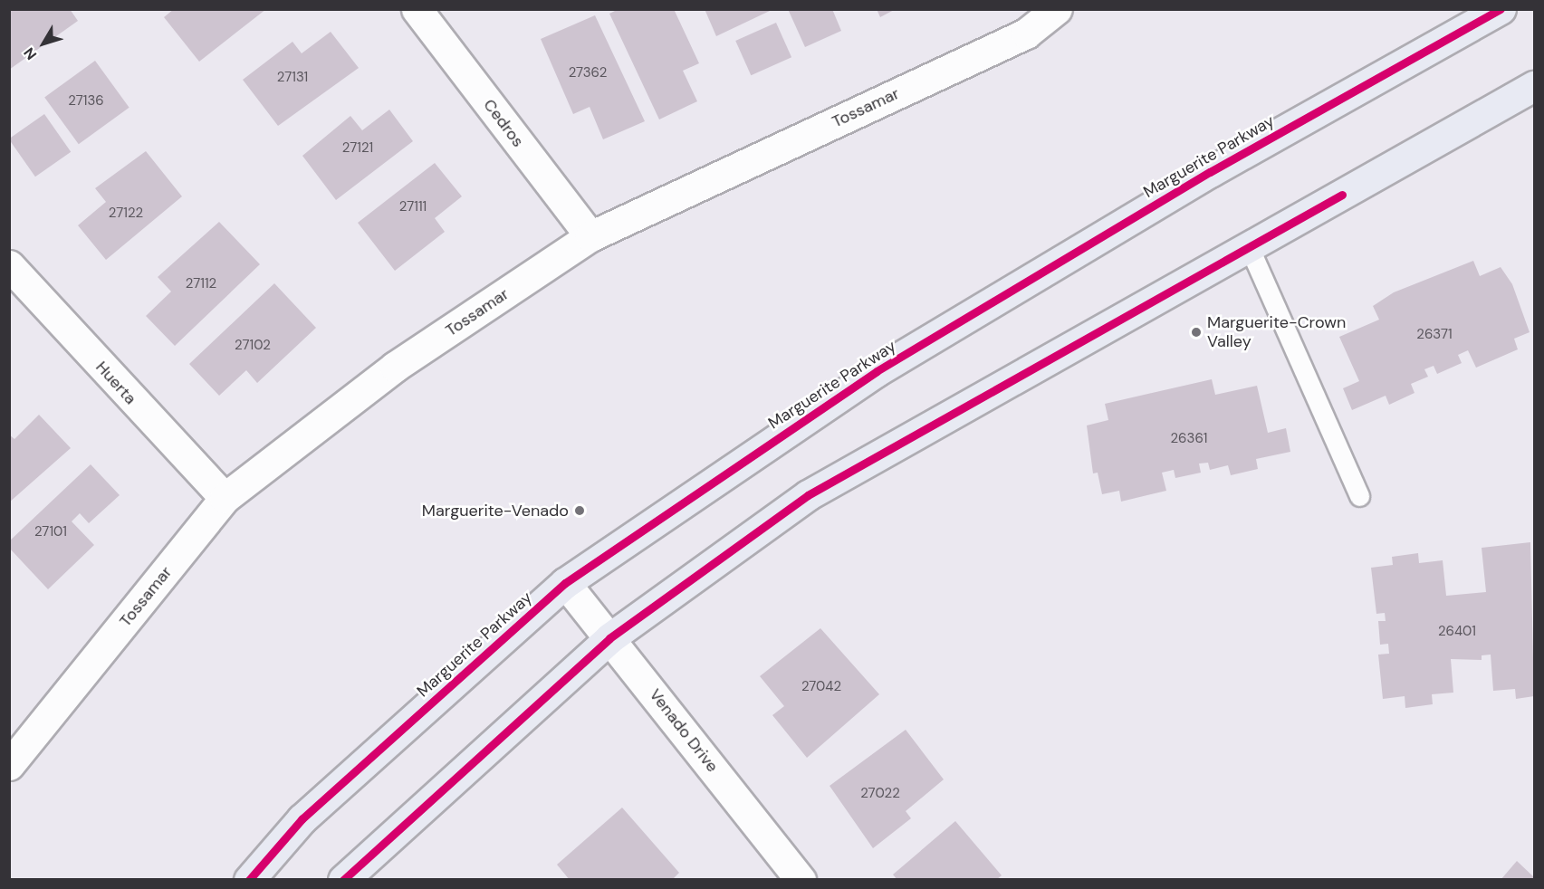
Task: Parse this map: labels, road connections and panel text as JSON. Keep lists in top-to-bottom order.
{
  "streets": {
    "main road": ["Marguerite Parkway"],
    "street": [
      "Tossamar",
      "Cedros",
      "Huerta",
      "Venado Drive"
    ]
  },
  "crossings": [
    ["Tossamar", "Cedros"],
    ["Tossamar", "Huerta"],
    ["Marguerite Parkway", "Venado Drive"]
  ],
  "places": ["Marguerite-Crown Valley", "Marguerite-Venado"],
  "house_numbers": [
    "27362",
    "27131",
    "27136",
    "27121",
    "27111",
    "27122",
    "27112",
    "26371",
    "27102",
    "26361",
    "27101",
    "26401",
    "27042",
    "27022"
  ],
  "north": "bottom left"
}
